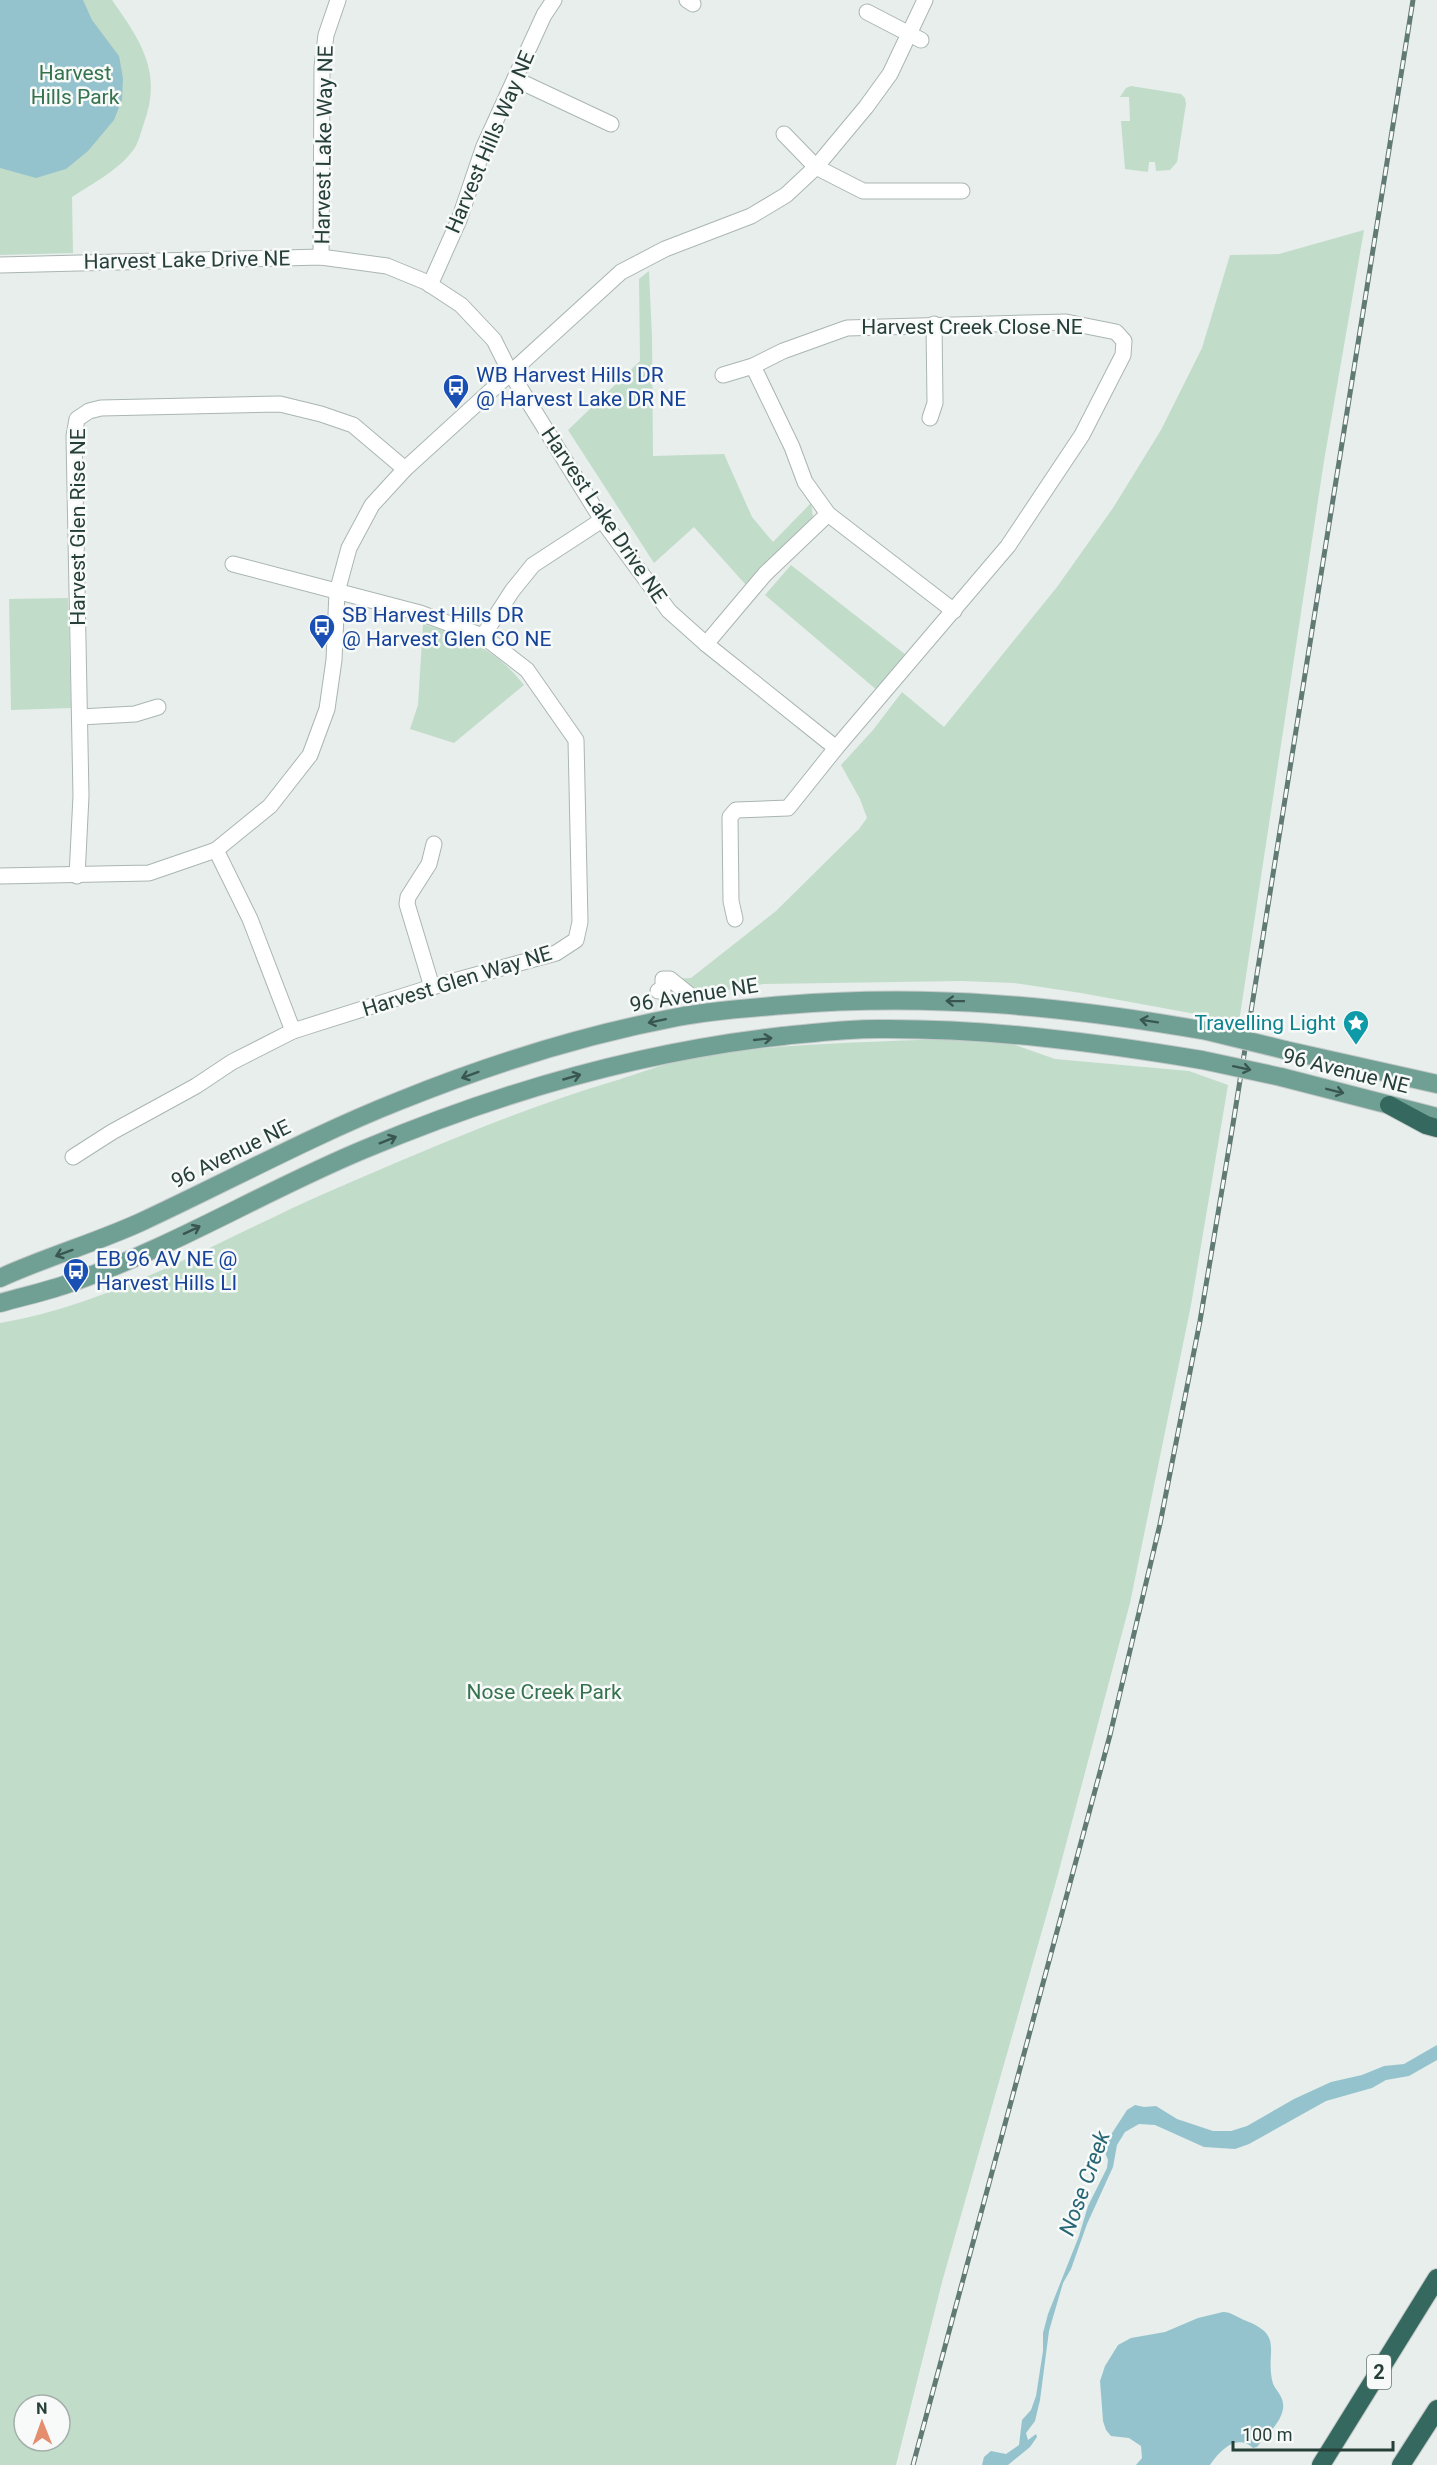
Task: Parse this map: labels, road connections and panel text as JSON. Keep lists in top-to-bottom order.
{
  "streets": {
    "highway": ["2"],
    "main road": ["96 Avenue NE"],
    "street": [
      "Harvest Hills Way NE",
      "Harvest Lake Way NE",
      "Harvest Lake Drive NE",
      "Harvest Creek Close NE",
      "Harvest Glen Rise NE",
      "Harvest Glen Way NE"
    ]
  },
  "crossings": [
    ["Harvest Hills Way NE", "Harvest Lake Drive NE"],
    ["Harvest Lake Way NE", "Harvest Lake Drive NE"],
    ["Harvest Lake Drive NE", "Harvest Creek Close NE"]
  ],
  "water": ["Nose Creek"],
  "parks": ["Harvest Hills Park", "Nose Creek Park"],
  "places": {
    "bus stop": ["WB Harvest Hills DR @ Harvest Lake DR NE", "SB Harvest Hills DR @ Harvest Glen CO NE", "EB 96 AV NE @ Harvest Hills LI"],
    "place": ["Travelling Light"]
  },
  "scale_bar": "100 m",
  "north": "top"
}
